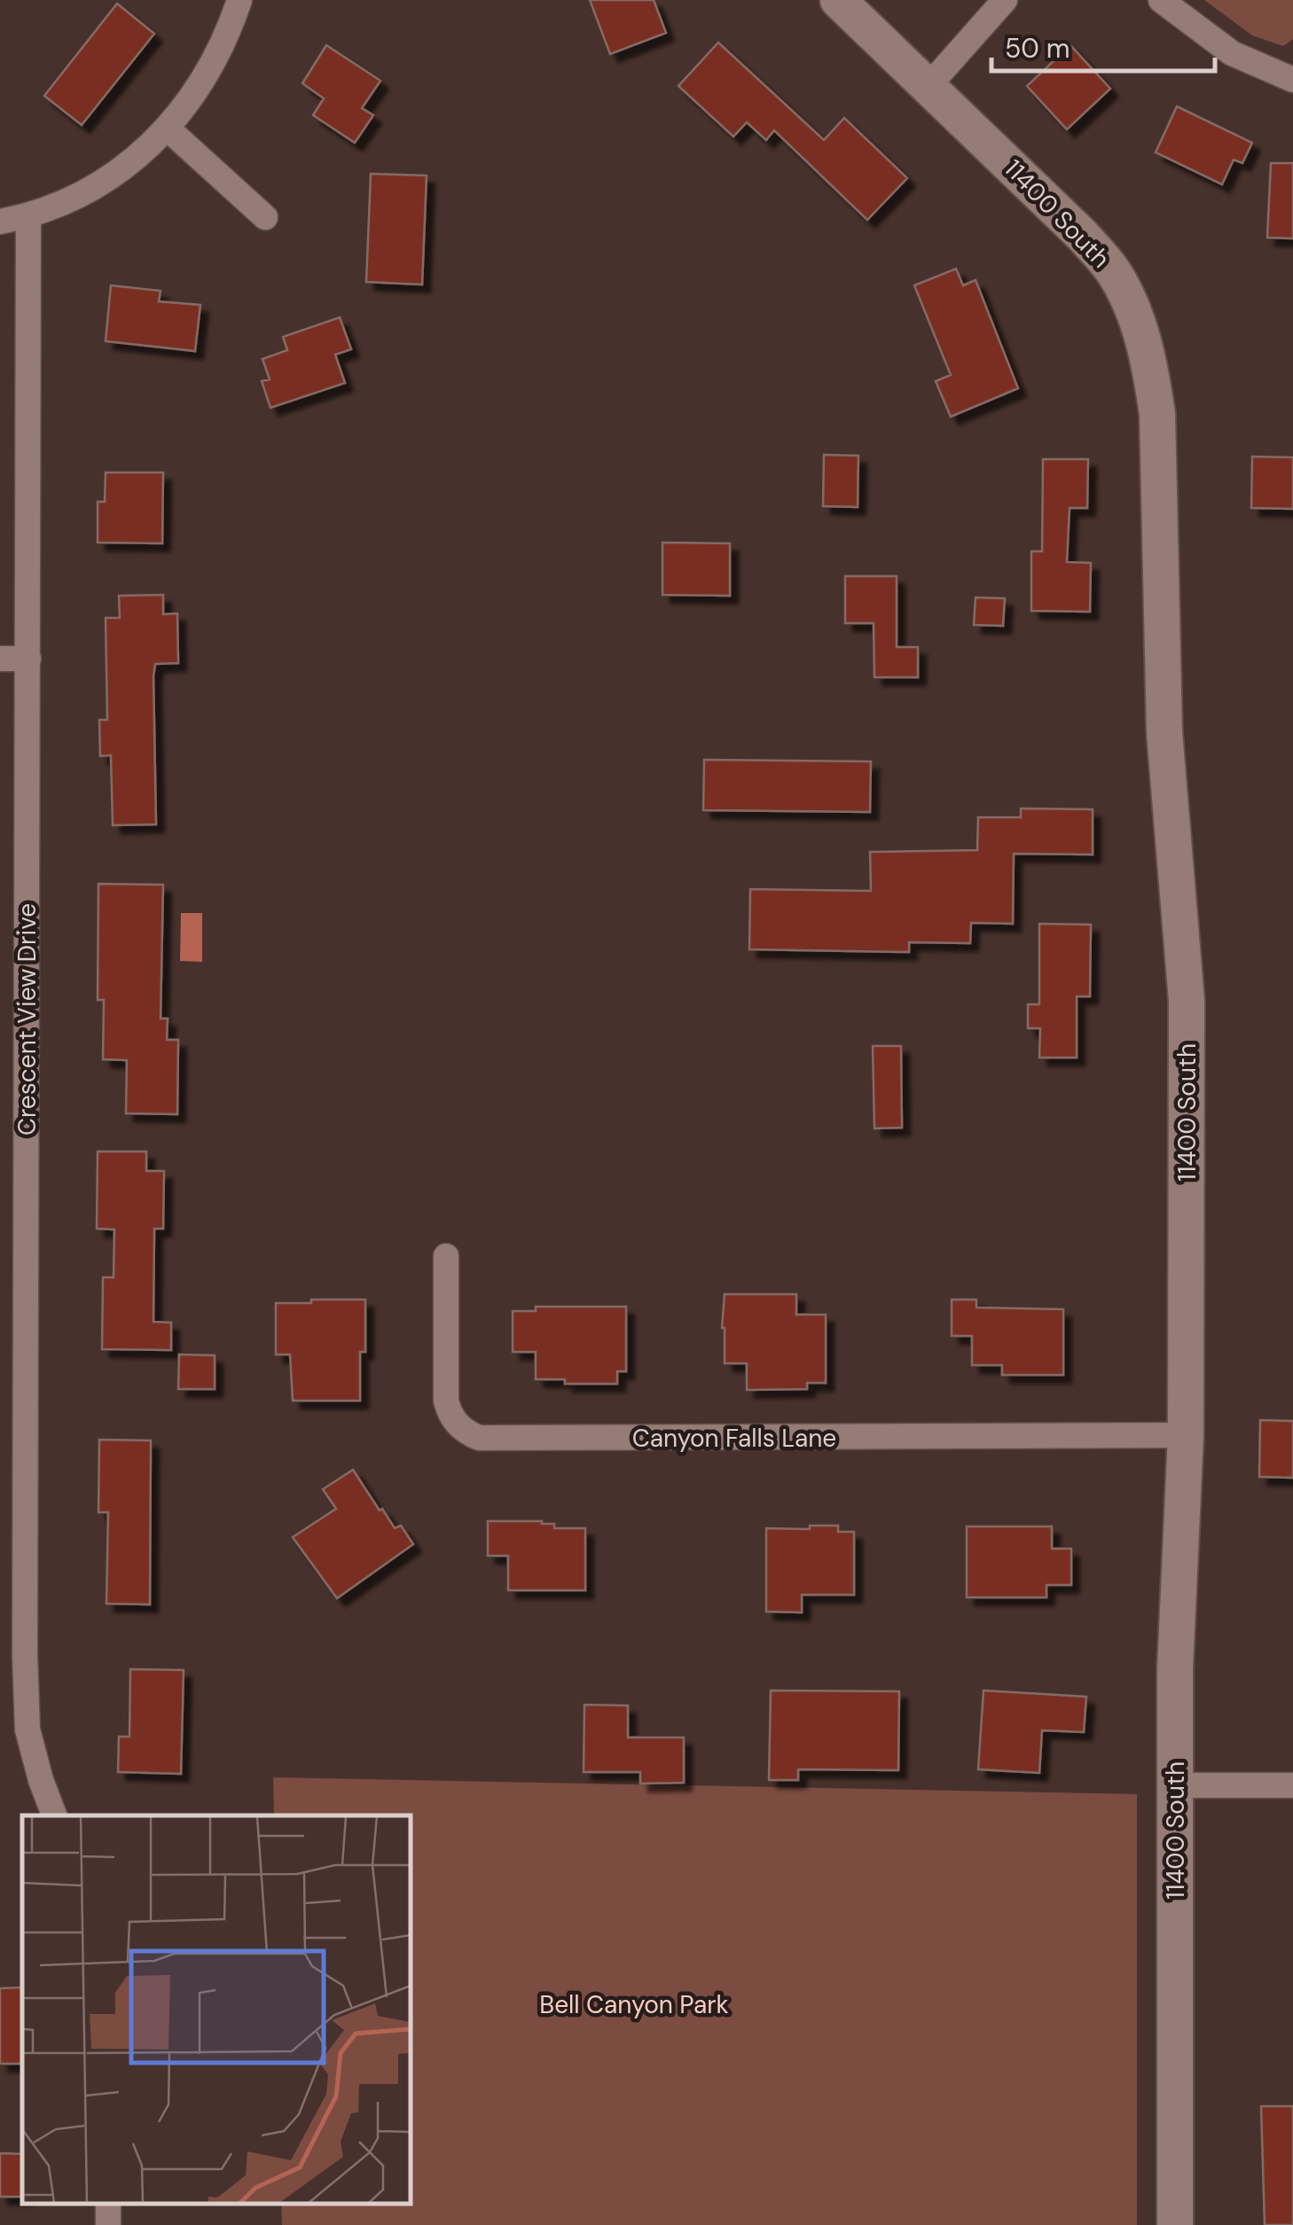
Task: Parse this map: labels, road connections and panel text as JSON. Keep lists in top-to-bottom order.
{
  "streets": {
    "street": ["11400 South", "Crescent View Drive", "Canyon Falls Lane"]
  },
  "crossings": [
    ["11400 South", "Canyon Falls Lane"]
  ],
  "parks": ["Bell Canyon Park"],
  "scale_bar": "50 m"
}
